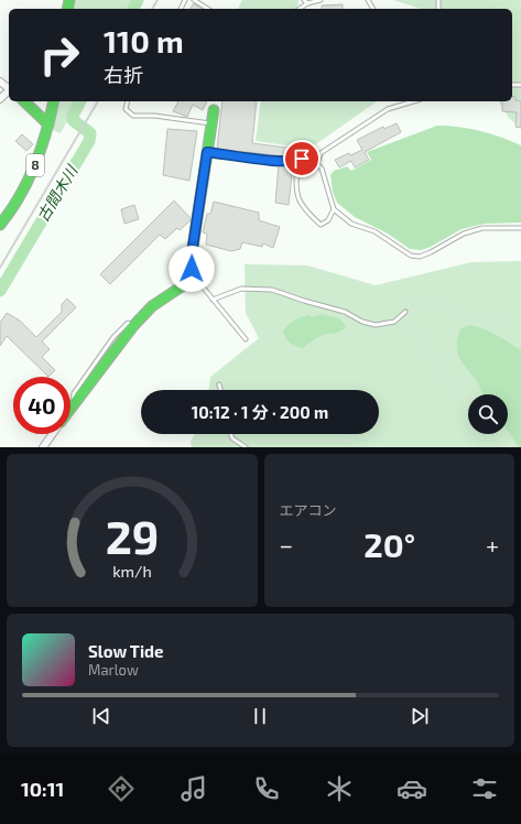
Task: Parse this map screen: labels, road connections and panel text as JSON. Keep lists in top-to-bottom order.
{
  "streets": {
    "street": ["8"]
  },
  "water": ["古間木川"],
  "page": {
    "turn": ["110 m", "右折"],
    "limit": "40",
    "trip": "10:12 · 1 分 · 200 m",
    "tile": "エアコン",
    "heat": ["−", "20°", "+"],
    "song": ["Slow Tide", "Marlow"],
    "tabs": "10:11",
    "gauge": ["29", "km/h"]
  }
}
